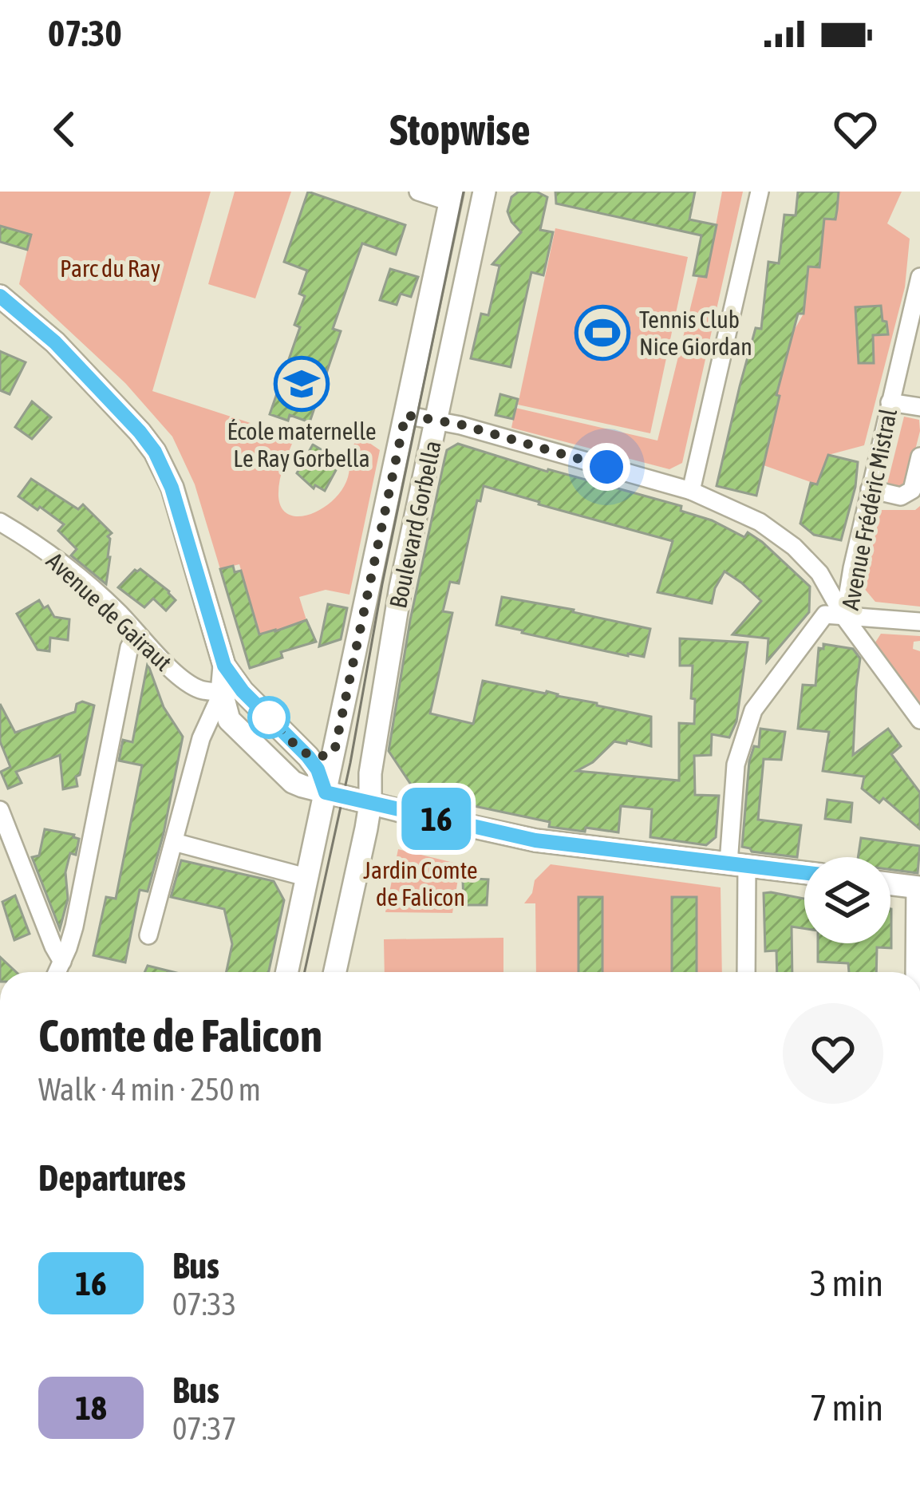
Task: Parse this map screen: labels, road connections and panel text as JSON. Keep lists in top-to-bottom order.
{
  "streets": {
    "main road": ["Boulevard Gorbella"],
    "street": ["Avenue Frédéric Mistral", "Avenue de Gairaut"]
  },
  "parks": ["Parc du Ray", "Jardin Comte de Falicon"],
  "places": {
    "sports": ["Tennis Club Nice Giordan"],
    "school or university": ["École maternelle Le Ray Gorbella"]
  },
  "lines": ["bus line 16"],
  "page": {
    "status": "07:30",
    "header": "Stopwise",
    "on_map": "16",
    "heading": [
      ["Comte de Falicon", "Walk · 4 min · 250 m"],
      "Departures"
    ],
    "list": [
      {
        "mark": "16",
        "name": "Bus",
        "note": "07:33",
        "value": "3 min"
      },
      {
        "mark": "18",
        "name": "Bus",
        "note": "07:37",
        "value": "7 min"
      }
    ]
  }
}
